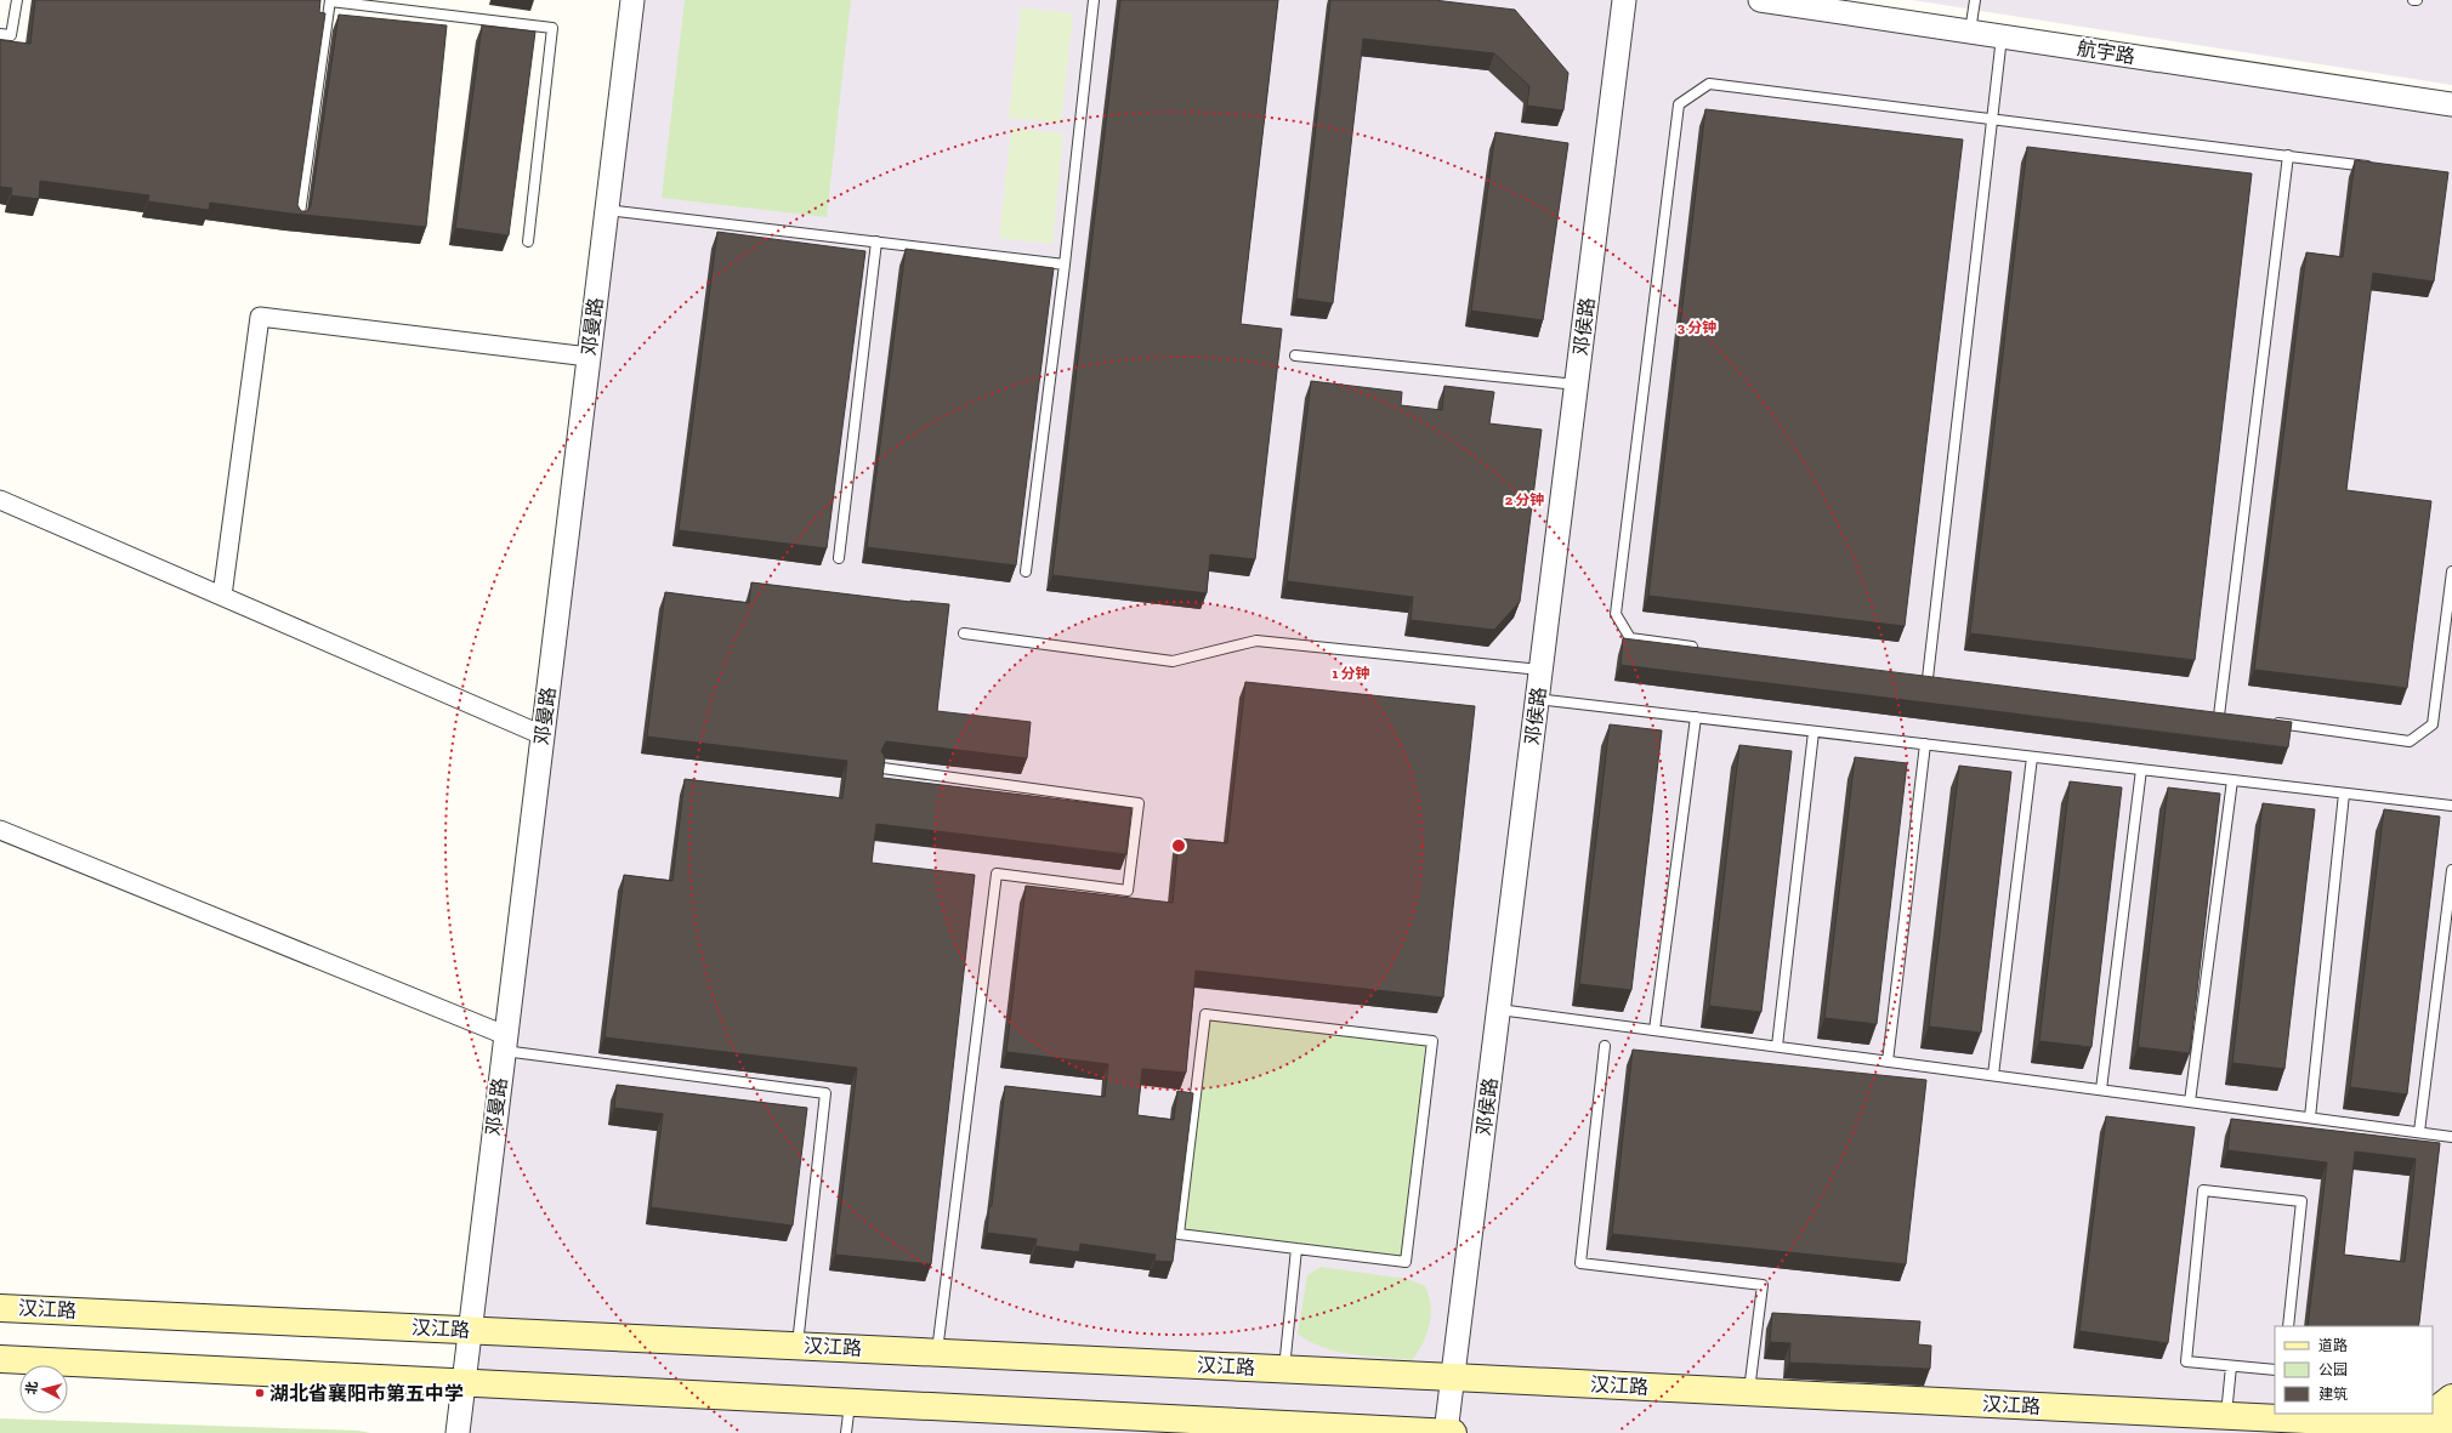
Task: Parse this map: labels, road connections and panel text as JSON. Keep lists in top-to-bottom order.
{
  "streets": {
    "main road": ["汉江路"],
    "street": ["航宇路", "邓曼路", "邓侯路"]
  },
  "crossings": [
    ["邓曼路", "汉江路"],
    ["邓侯路", "汉江路"]
  ],
  "places": ["湖北省襄阳市第五中学"],
  "legend": ["道路", "公园", "建筑"],
  "north": "left",
  "rings": ["3 分钟", "2 分钟", "1 分钟"]
}
